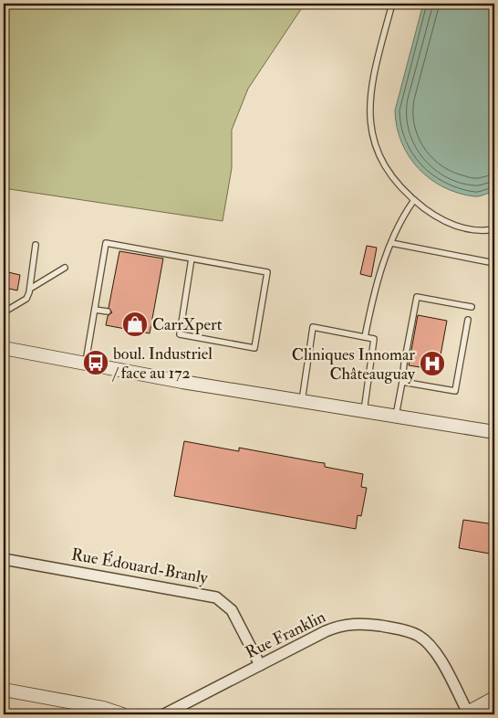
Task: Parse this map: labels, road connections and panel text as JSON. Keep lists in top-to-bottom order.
{
  "streets": {
    "street": ["Rue Édouard-Branly", "Rue Franklin"]
  },
  "crossings": [
    ["Rue Édouard-Branly", "Rue Franklin"]
  ],
  "places": {
    "shop": ["CarrXpert"],
    "bus stop": ["boul. Industriel / face au 172"],
    "hospital": ["Cliniques Innomar Châteauguay"]
  }
}
